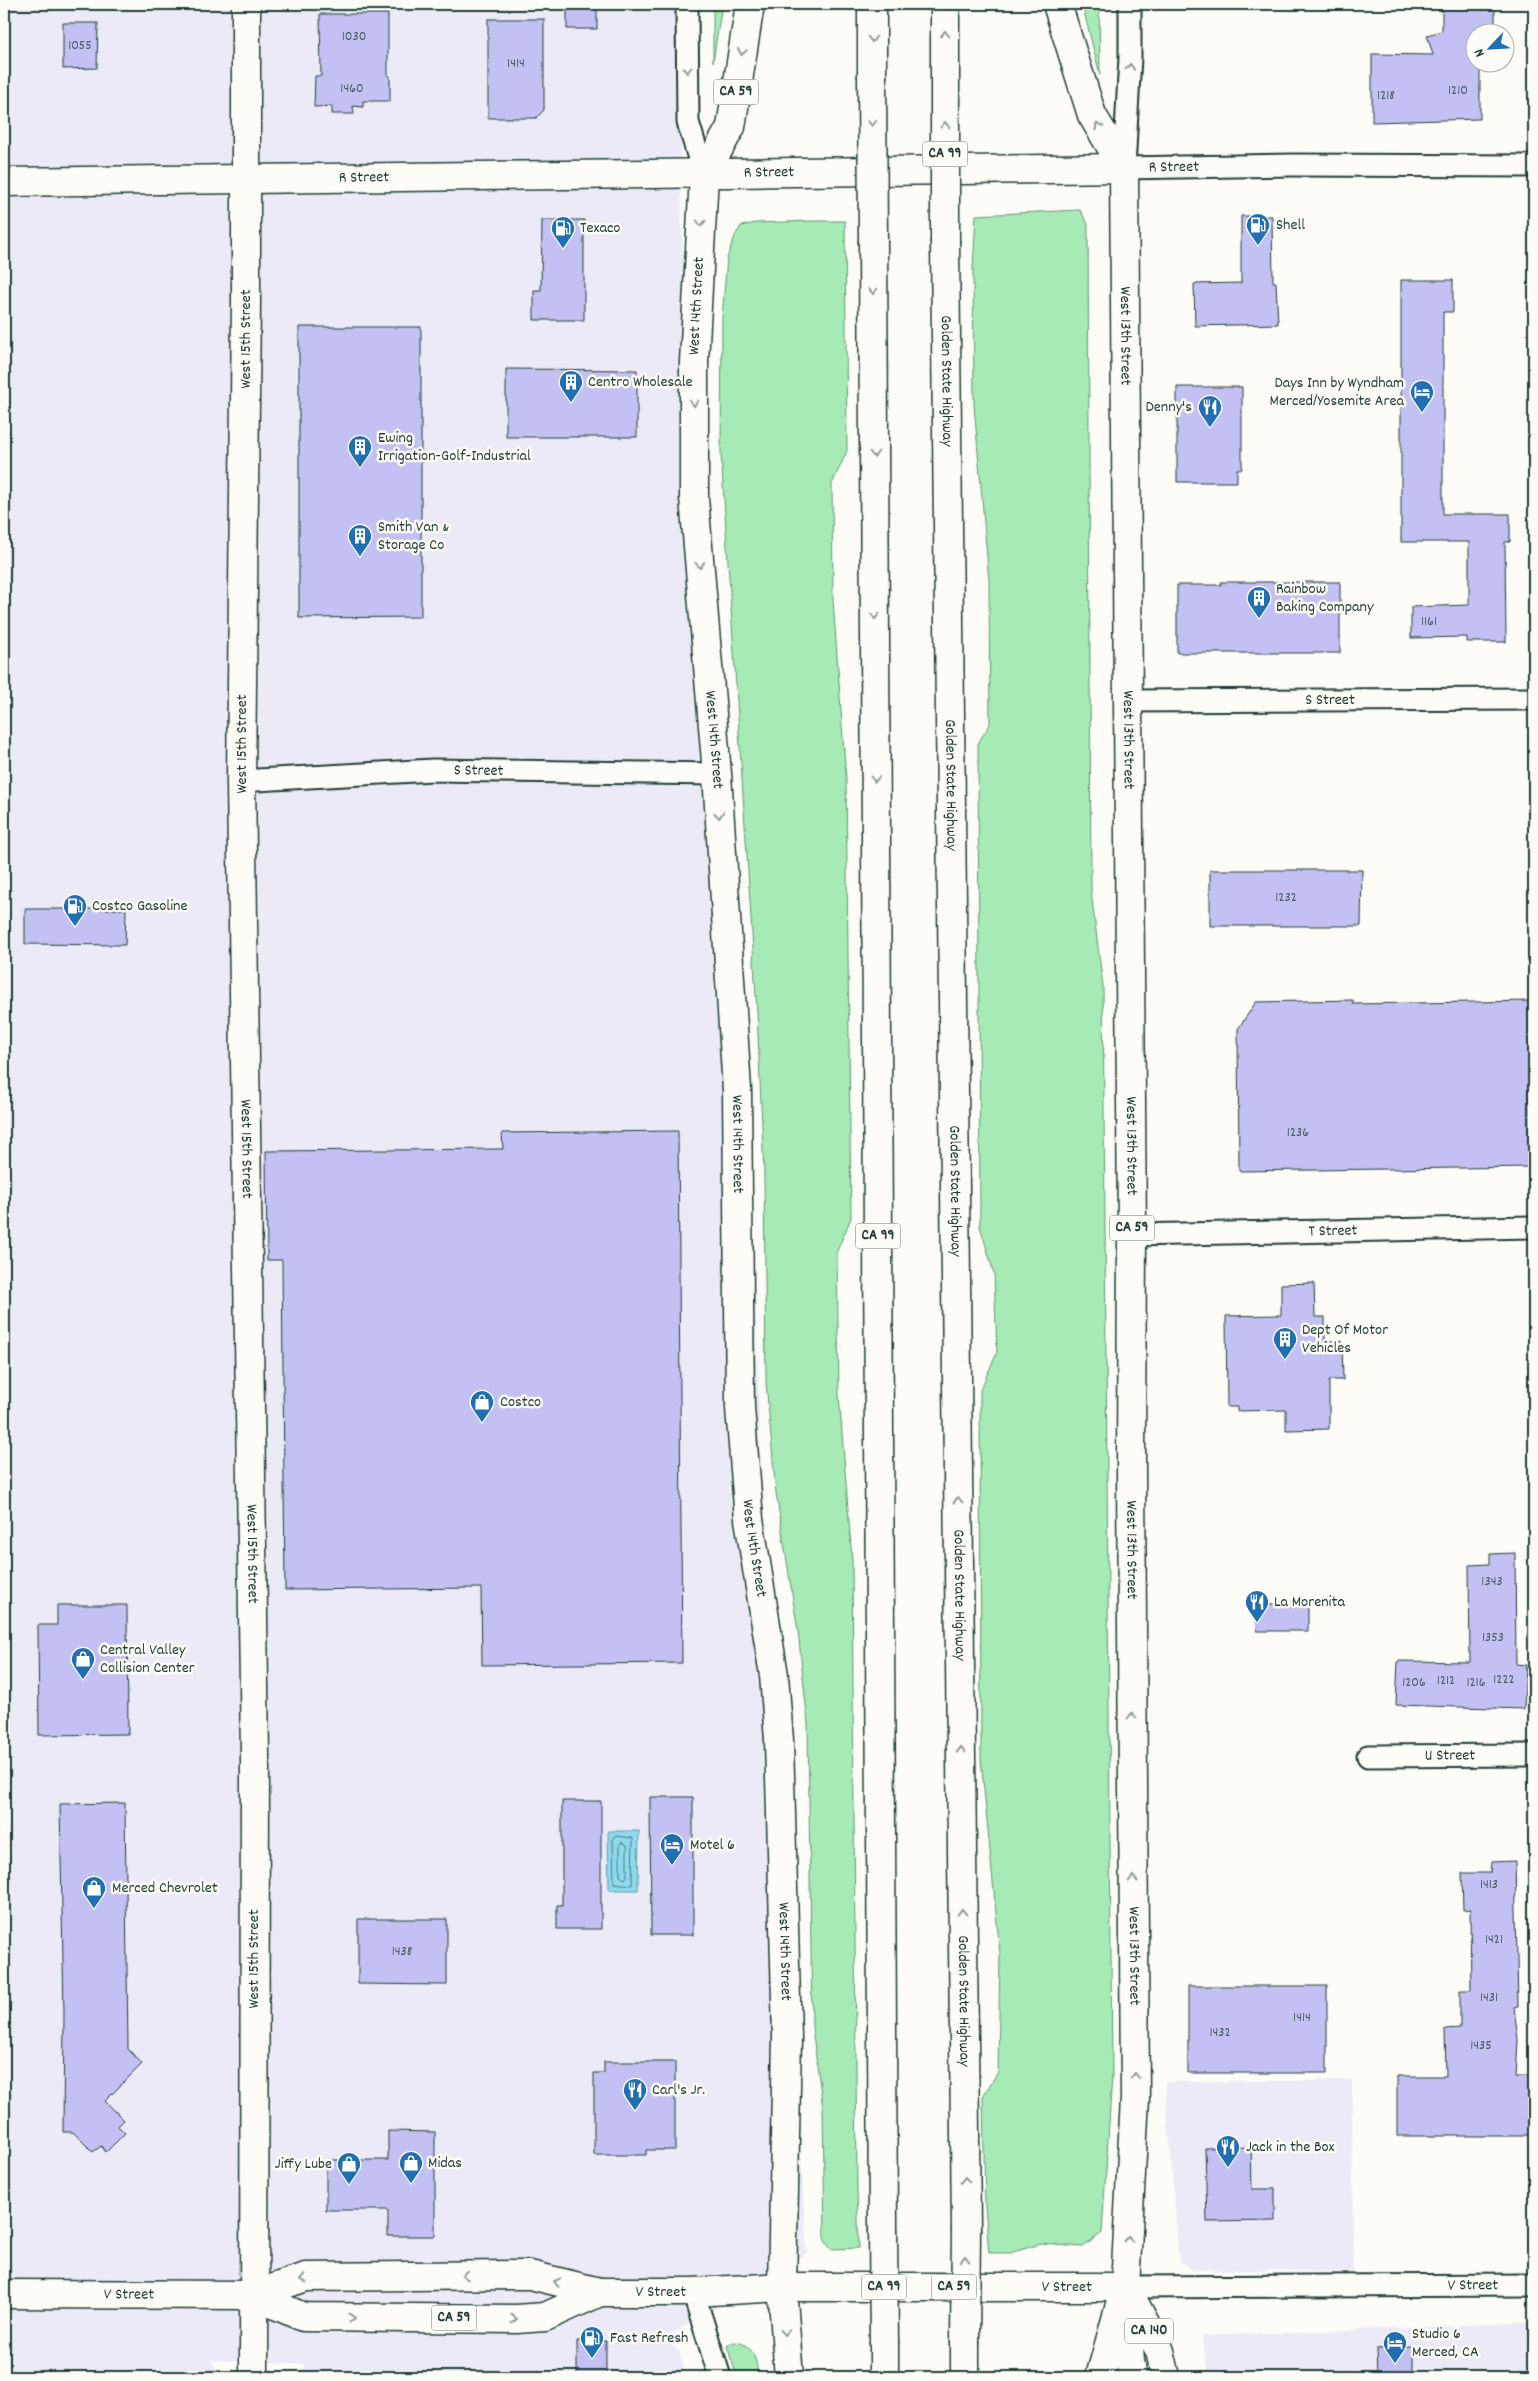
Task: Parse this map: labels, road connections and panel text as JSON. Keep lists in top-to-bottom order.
{
  "streets": {
    "main road": [
      "CA 59",
      "CA 99",
      "R Street",
      "West 14th Street",
      "West 13th Street",
      "West 15th Street",
      "Golden State Highway",
      "V Street",
      "CA 140"
    ],
    "street": ["S Street", "T Street", "U Street"]
  },
  "crossings": [
    ["CA 59", "R Street"],
    ["CA 59", "West 14th Street"],
    ["R Street", "West 14th Street"],
    ["R Street", "West 13th Street"],
    ["R Street", "West 15th Street"],
    ["West 14th Street", "S Street"],
    ["West 14th Street", "V Street"],
    ["West 13th Street", "S Street"],
    ["West 13th Street", "T Street"],
    ["West 13th Street", "V Street"],
    ["West 13th Street", "CA 140"],
    ["West 15th Street", "S Street"],
    ["West 15th Street", "V Street"],
    ["V Street", "CA 140"]
  ],
  "one_way": ["West 14th Street", "West 13th Street"],
  "places": {
    "fuel station": [
      "Shell",
      "Texaco",
      "Costco Gasoline",
      "Fast Refresh"
    ],
    "building": [
      "Centro Wholesale",
      "Ewing Irrigation-Golf-Industrial",
      "Smith Van & Storage Co",
      "Rainbow Baking Company",
      "Dept Of Motor Vehicles"
    ],
    "hotel": ["Days Inn by Wyndham Merced/Yosemite Area", "Motel 6", "Studio 6 Merced, CA"],
    "restaurant": [
      "Denny's",
      "La Morenita",
      "Carl's Jr.",
      "Jack in the Box"
    ],
    "shop": [
      "Costco",
      "Central Valley Collision Center",
      "Merced Chevrolet",
      "Midas",
      "Jiffy Lube"
    ]
  },
  "house_numbers": [
    "1030",
    "1055",
    "1414",
    "1460",
    "1210",
    "1218",
    "1161",
    "1232",
    "1236",
    "1343",
    "1353",
    "1222",
    "1212",
    "1206",
    "1216",
    "1413",
    "1421",
    "1438",
    "1431",
    "1414",
    "1432",
    "1435"
  ],
  "north": "bottom left"
}
